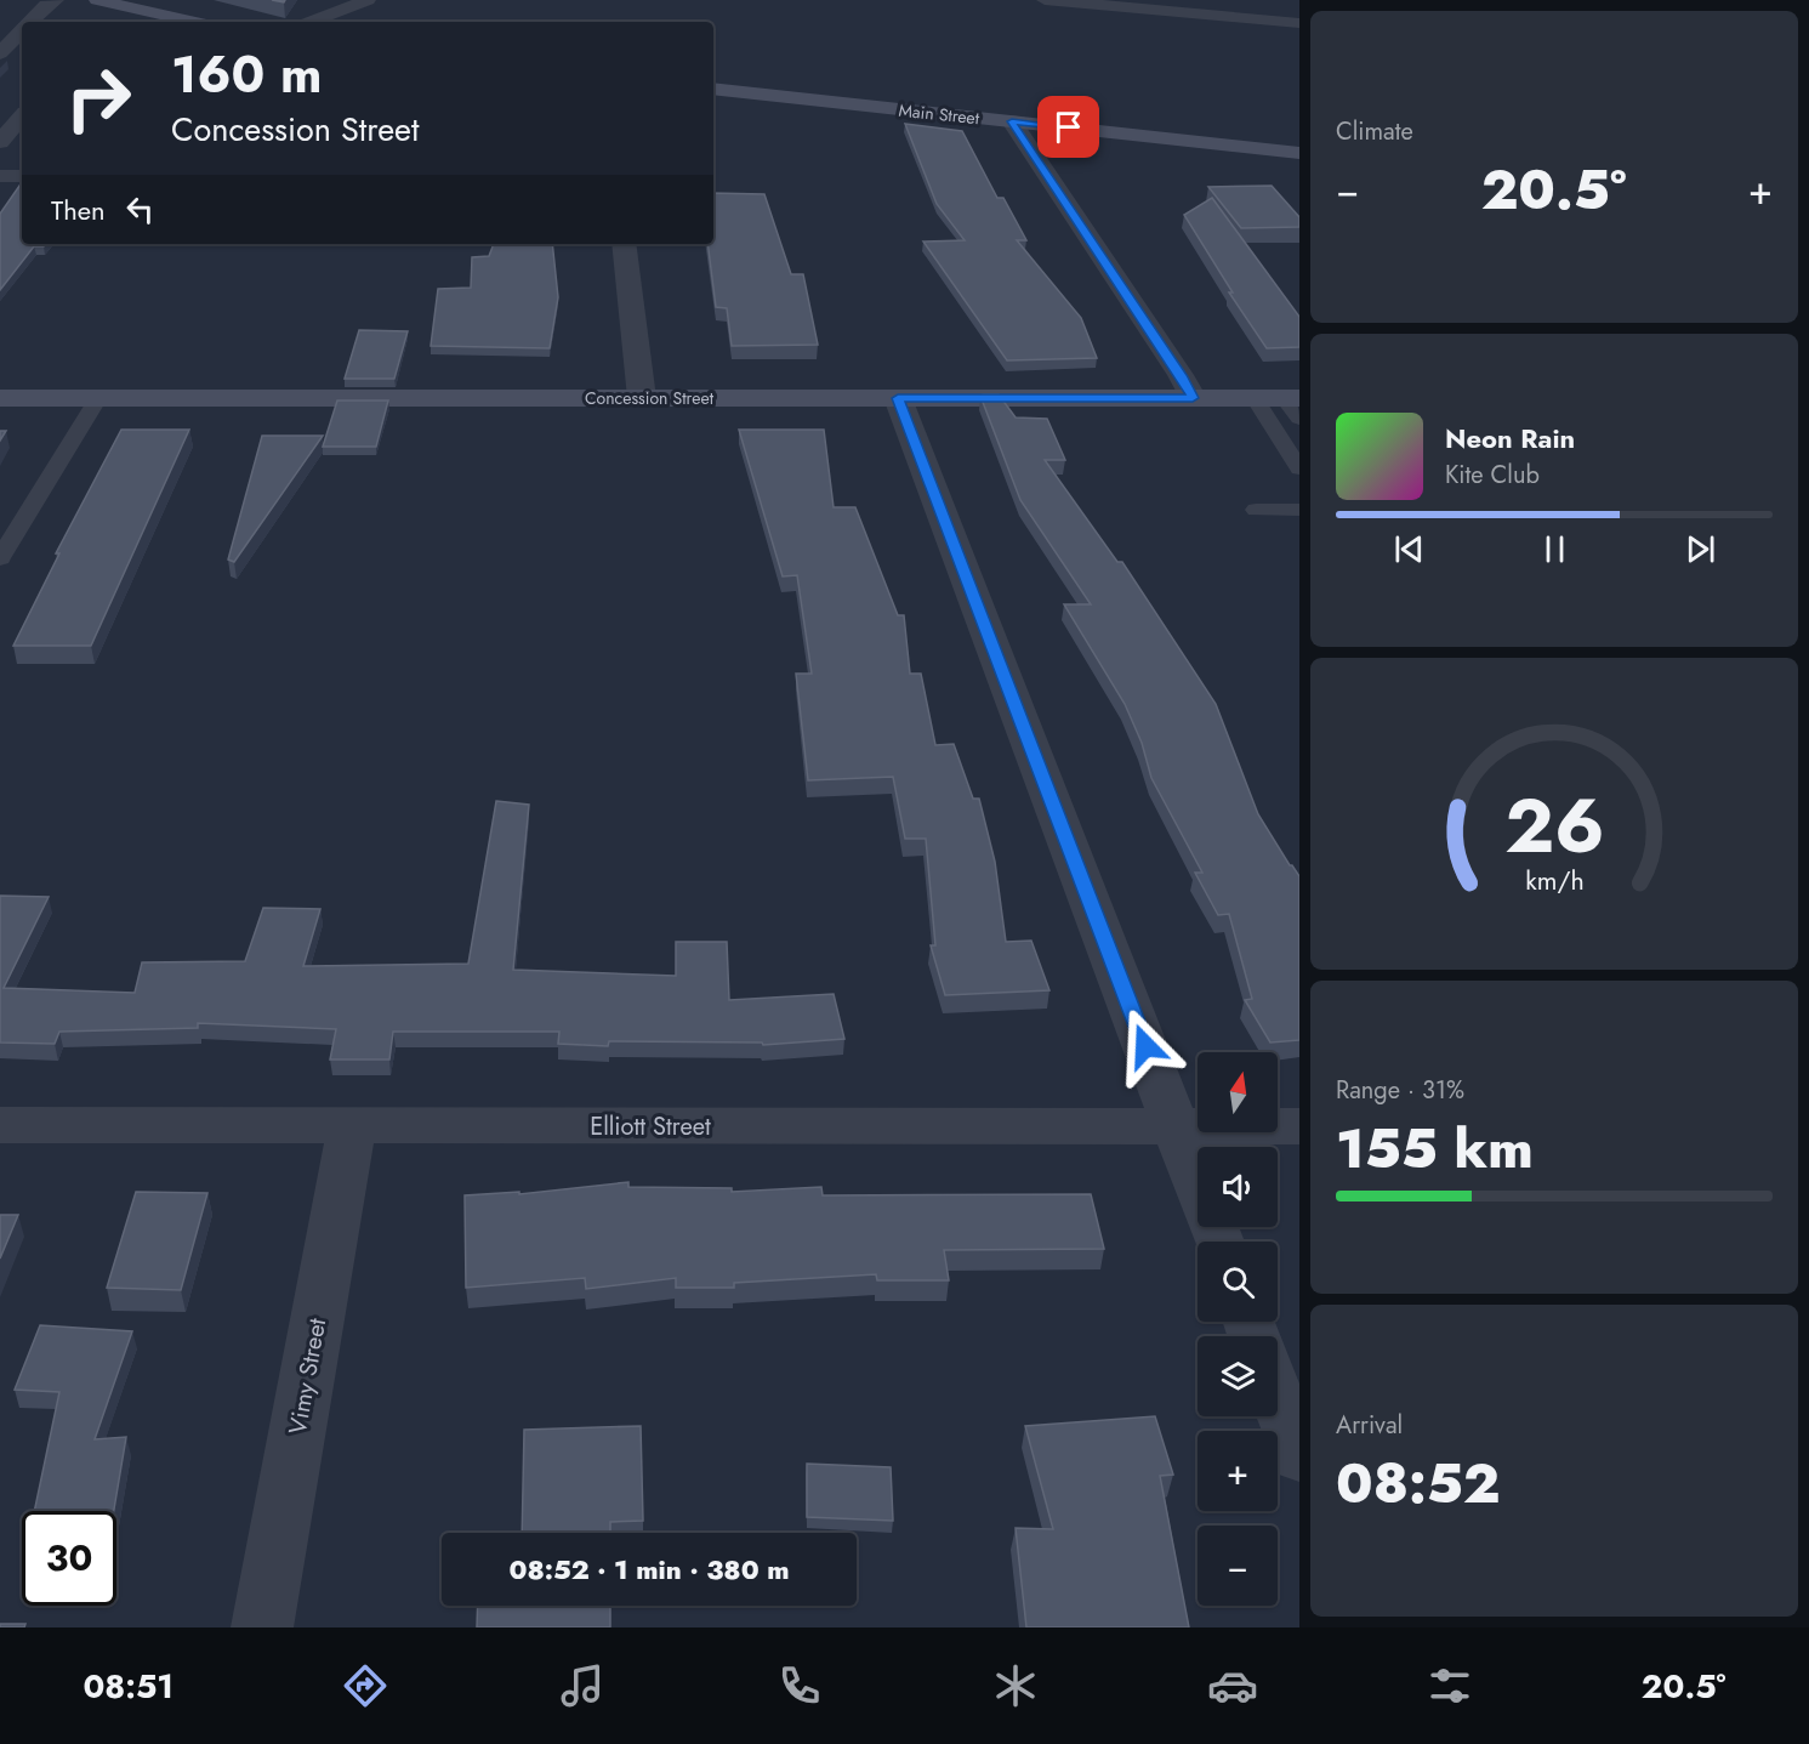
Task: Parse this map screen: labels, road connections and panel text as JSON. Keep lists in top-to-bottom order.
{
  "streets": {
    "main road": ["Main Street", "Concession Street"],
    "street": ["Elliott Street", "Vimy Street"]
  },
  "crossings": [
    ["Elliott Street", "Vimy Street"]
  ],
  "north": "top",
  "page": {
    "tile": [
      "Climate",
      ["Range · 31%", "155 km"],
      ["Arrival", "08:52"]
    ],
    "turn": ["160 m", "Concession Street"],
    "heat": ["−", "20.5°", "+"],
    "then": "Then",
    "song": ["Neon Rain", "Kite Club"],
    "map_buttons": ["+", "−"],
    "limit": "30",
    "trip": "08:52 · 1 min · 380 m",
    "tabs": ["08:51", "20.5°"],
    "gauge": ["26", "km/h"]
  }
}
